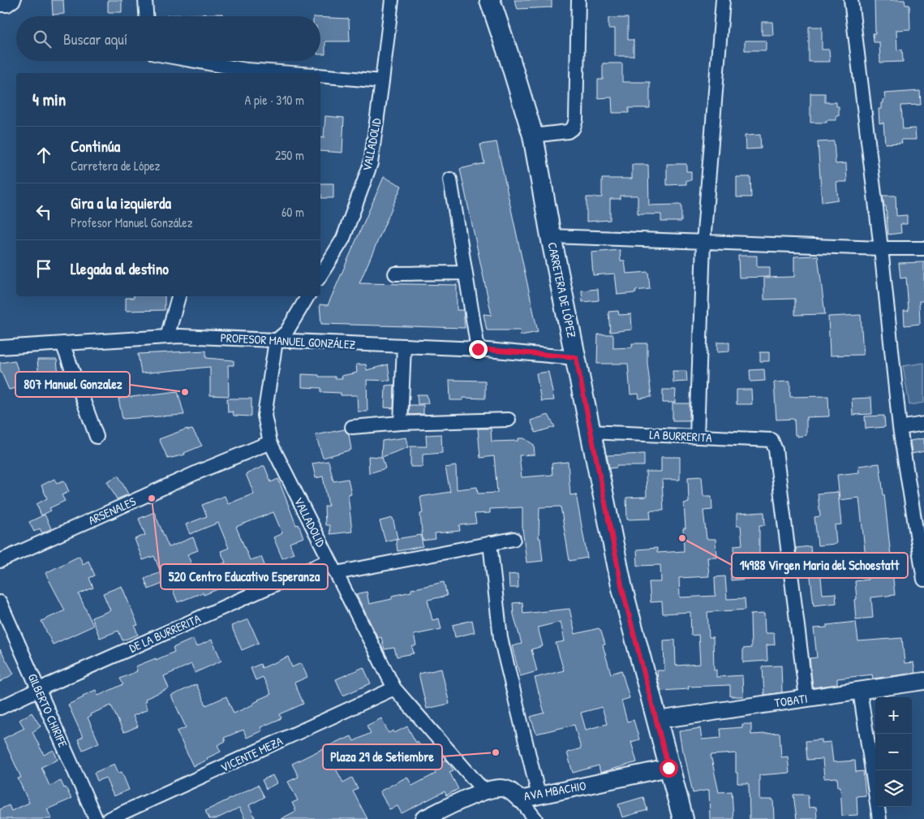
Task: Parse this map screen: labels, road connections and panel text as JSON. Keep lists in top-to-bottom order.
{
  "streets": {
    "main road": ["CARRETERA DE LÓPEZ"],
    "street": [
      "VALLADOLID",
      "PROFESOR MANUEL GONZÁLEZ",
      "LA BURRERITA",
      "ARSENALES",
      "DE LA BURRERITA",
      "TOBATI",
      "GILBERTO CHIRIFE",
      "VICENTE MEZA",
      "AVA MBACHIO"
    ]
  },
  "crossings": [
    ["VALLADOLID", "PROFESOR MANUEL GONZÁLEZ"],
    ["VALLADOLID", "ARSENALES"],
    ["VALLADOLID", "DE LA BURRERITA"],
    ["VALLADOLID", "VICENTE MEZA"],
    ["VALLADOLID", "AVA MBACHIO"],
    ["CARRETERA DE LÓPEZ", "PROFESOR MANUEL GONZÁLEZ"],
    ["CARRETERA DE LÓPEZ", "LA BURRERITA"],
    ["CARRETERA DE LÓPEZ", "TOBATI"],
    ["CARRETERA DE LÓPEZ", "AVA MBACHIO"],
    ["LA BURRERITA", "TOBATI"],
    ["DE LA BURRERITA", "GILBERTO CHIRIFE"]
  ],
  "places": [
    "807 Manuel Gonzalez",
    "520 Centro Educativo Esperanza",
    "14988 Virgen Maria del Schoestatt",
    "Plaza 29 de Setiembre"
  ],
  "page": {
    "search": "Buscar aquí",
    "heading": ["4 min", "A pie · 310 m"],
    "list": [
      ["Continúa", "Carretera de López", "250 m"],
      ["Gira a la izquierda", "Profesor Manuel González", "60 m"],
      "Llegada al destino"
    ],
    "map_buttons": ["+", "−"]
  }
}
